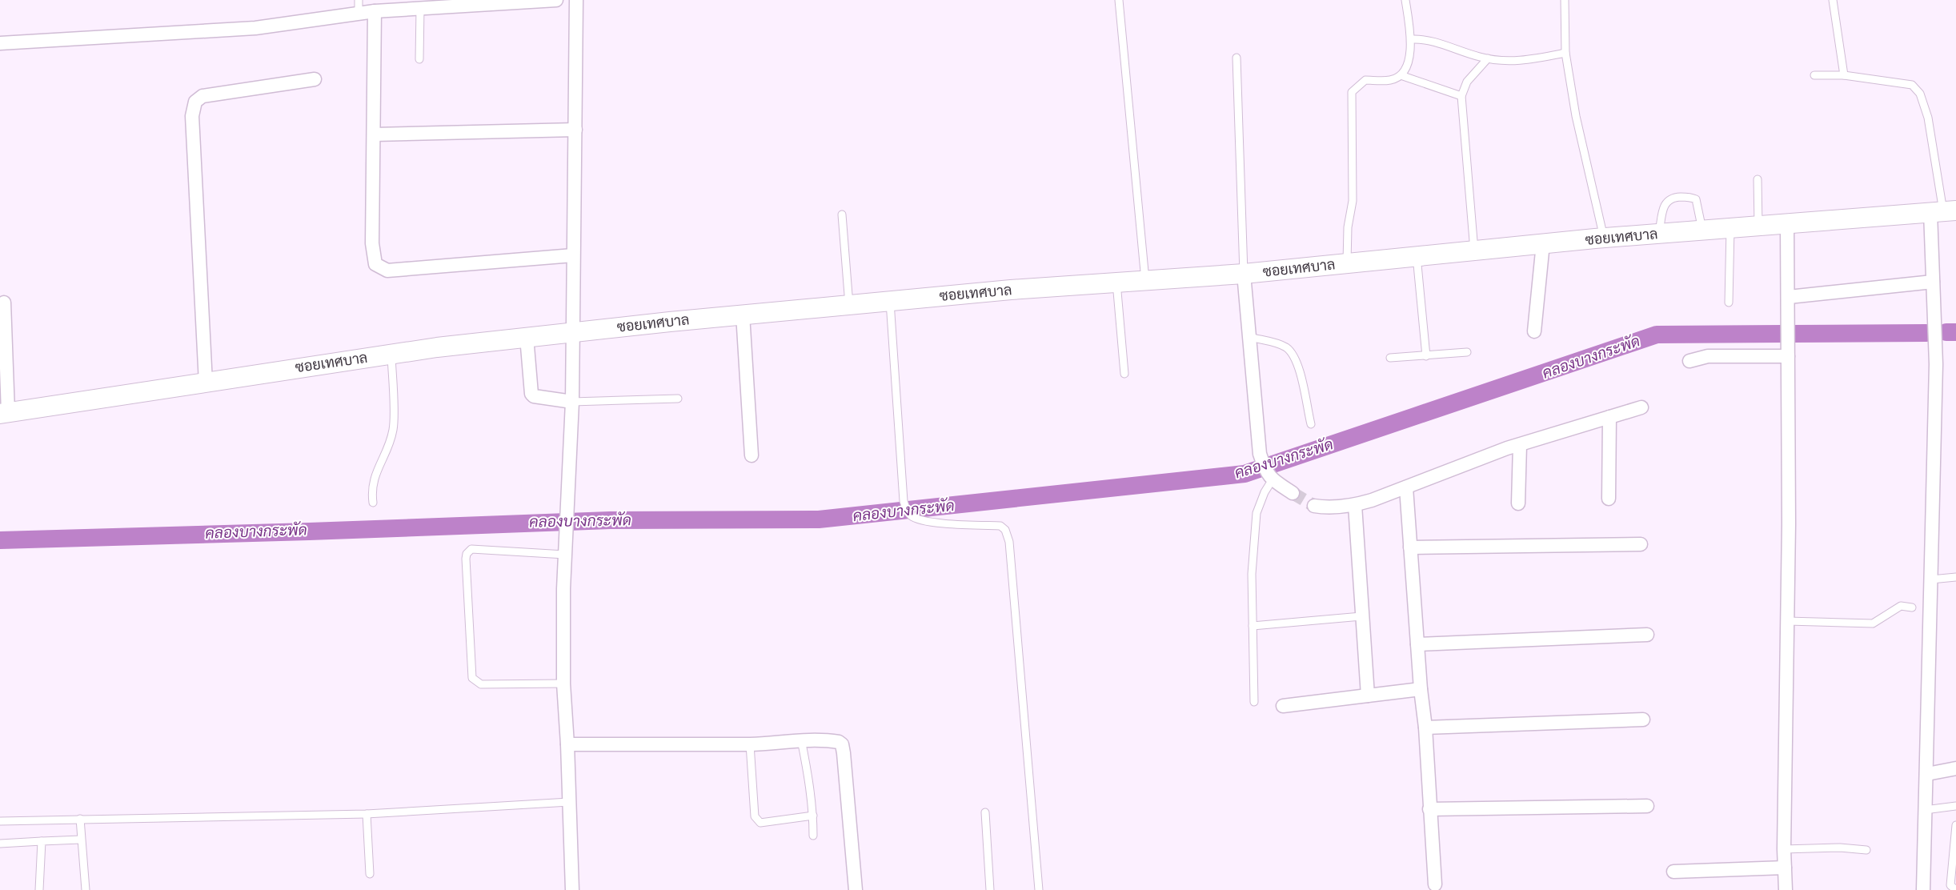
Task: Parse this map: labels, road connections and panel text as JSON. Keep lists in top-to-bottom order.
{
  "streets": {
    "street": ["ซอยเทศบาล"]
  },
  "water": ["คลองบางกระพัด"]
}
